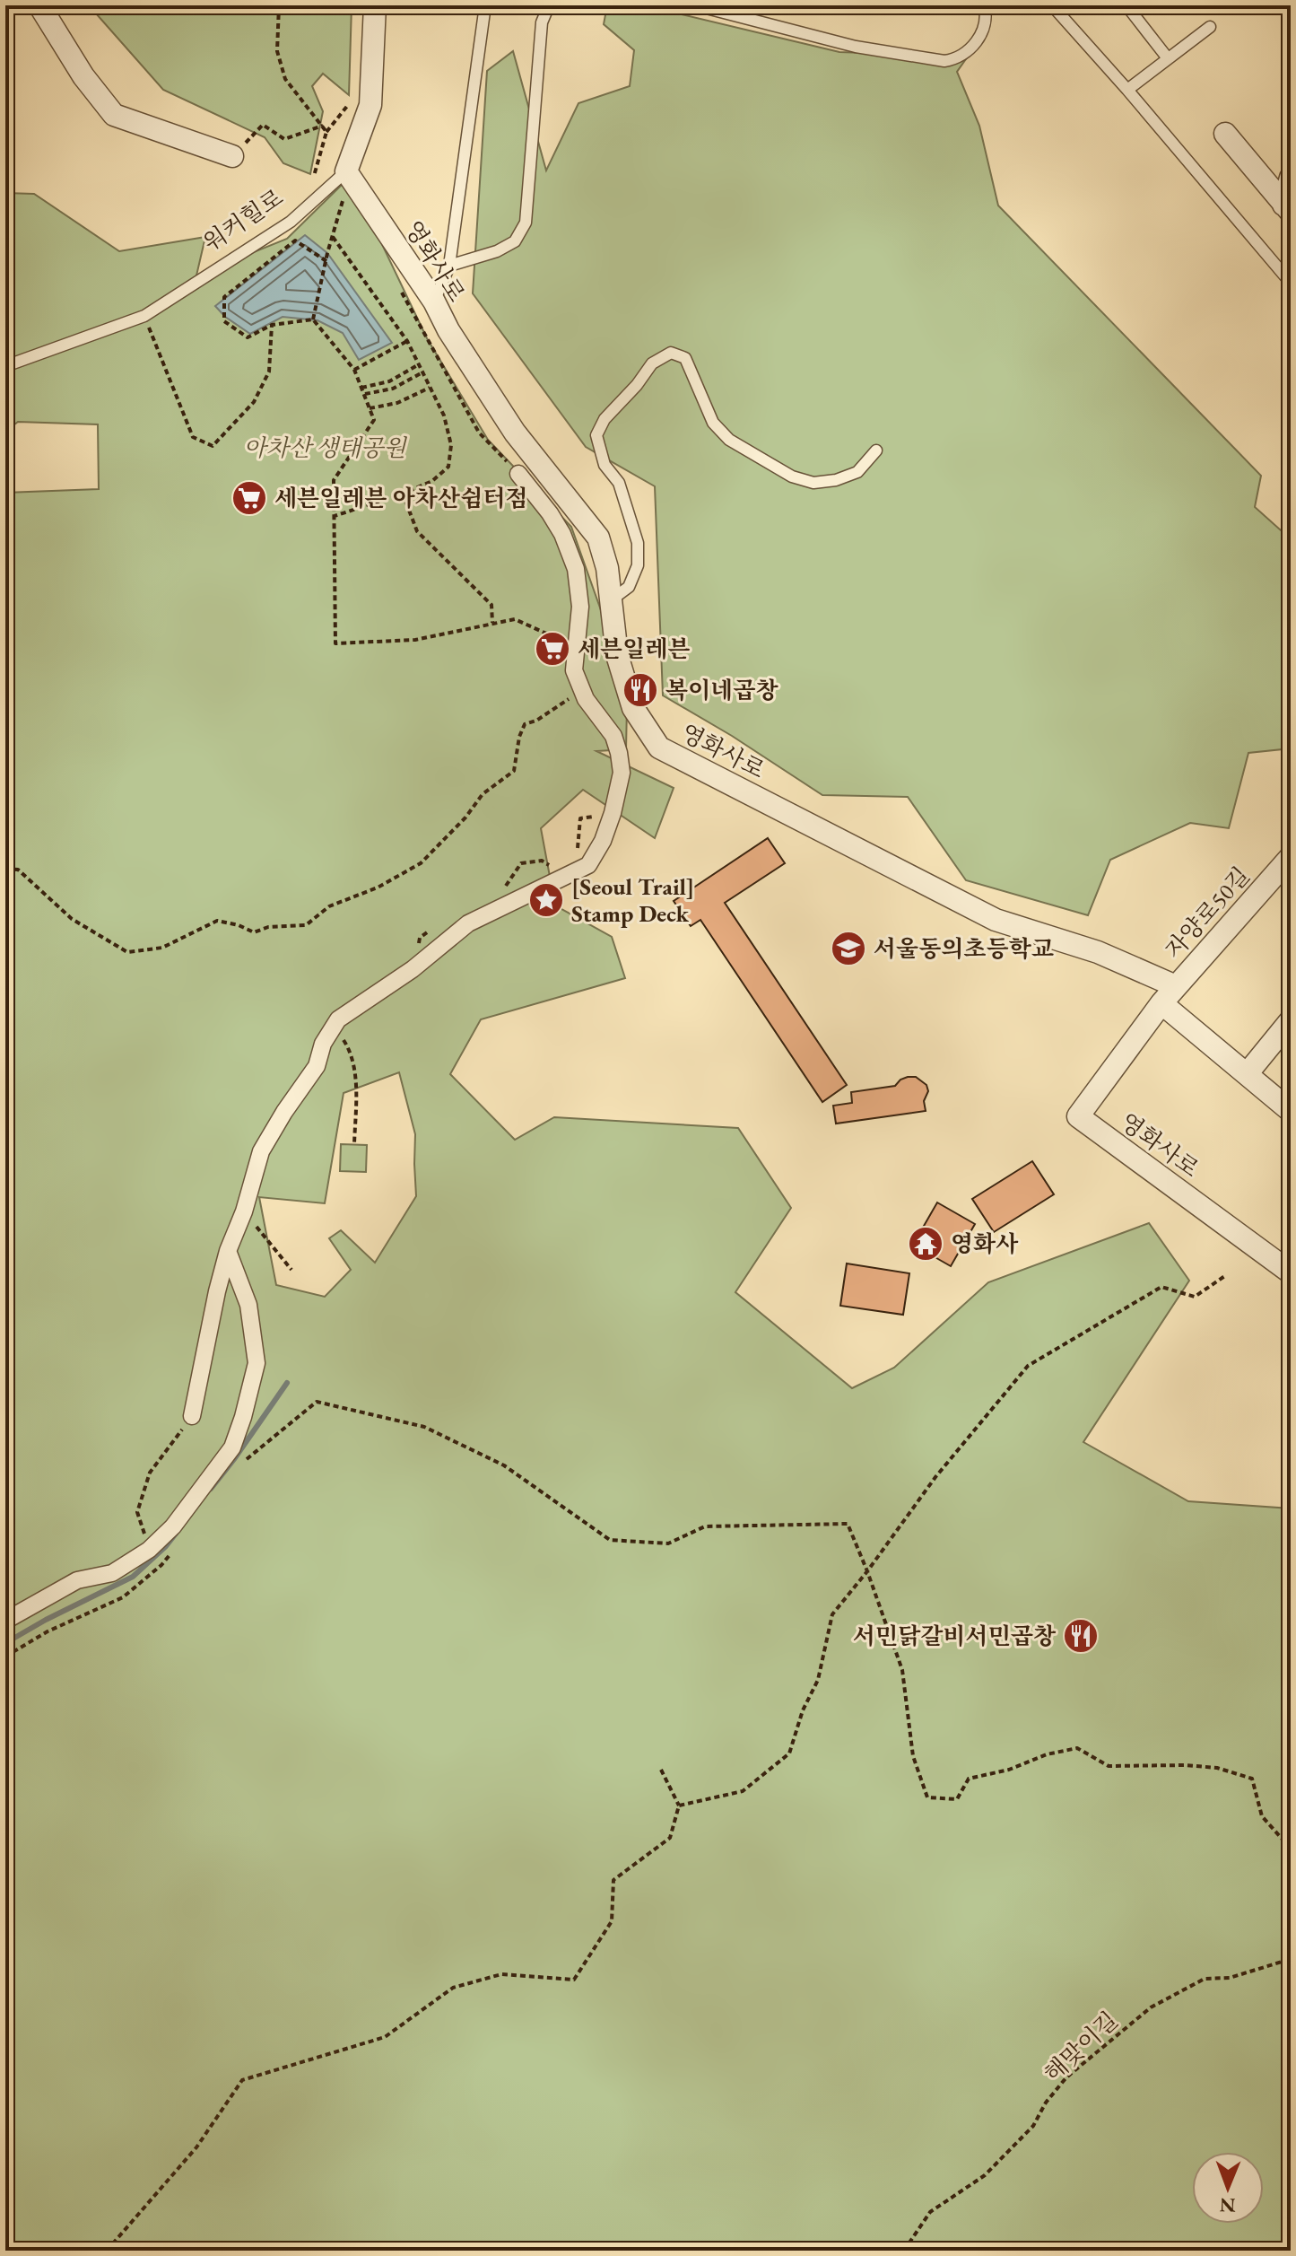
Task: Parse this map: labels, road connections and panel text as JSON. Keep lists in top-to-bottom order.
{
  "streets": {
    "street": ["워커힐로", "영화사로", "자양로50길"],
    "path": ["해맞이길"]
  },
  "crossings": [
    ["워커힐로", "영화사로"],
    ["영화사로", "자양로50길"]
  ],
  "parks": ["아차산 생태공원"],
  "places": {
    "supermarket": ["세븐일레븐 아차산쉼터점", "세븐일레븐"],
    "restaurant": ["복이네곱창", "서민닭갈비서민곱창"],
    "place": ["[Seoul Trail] Stamp Deck"],
    "school or university": ["서울동의초등학교"],
    "temple": ["영화사"]
  },
  "north": "bottom"
}
